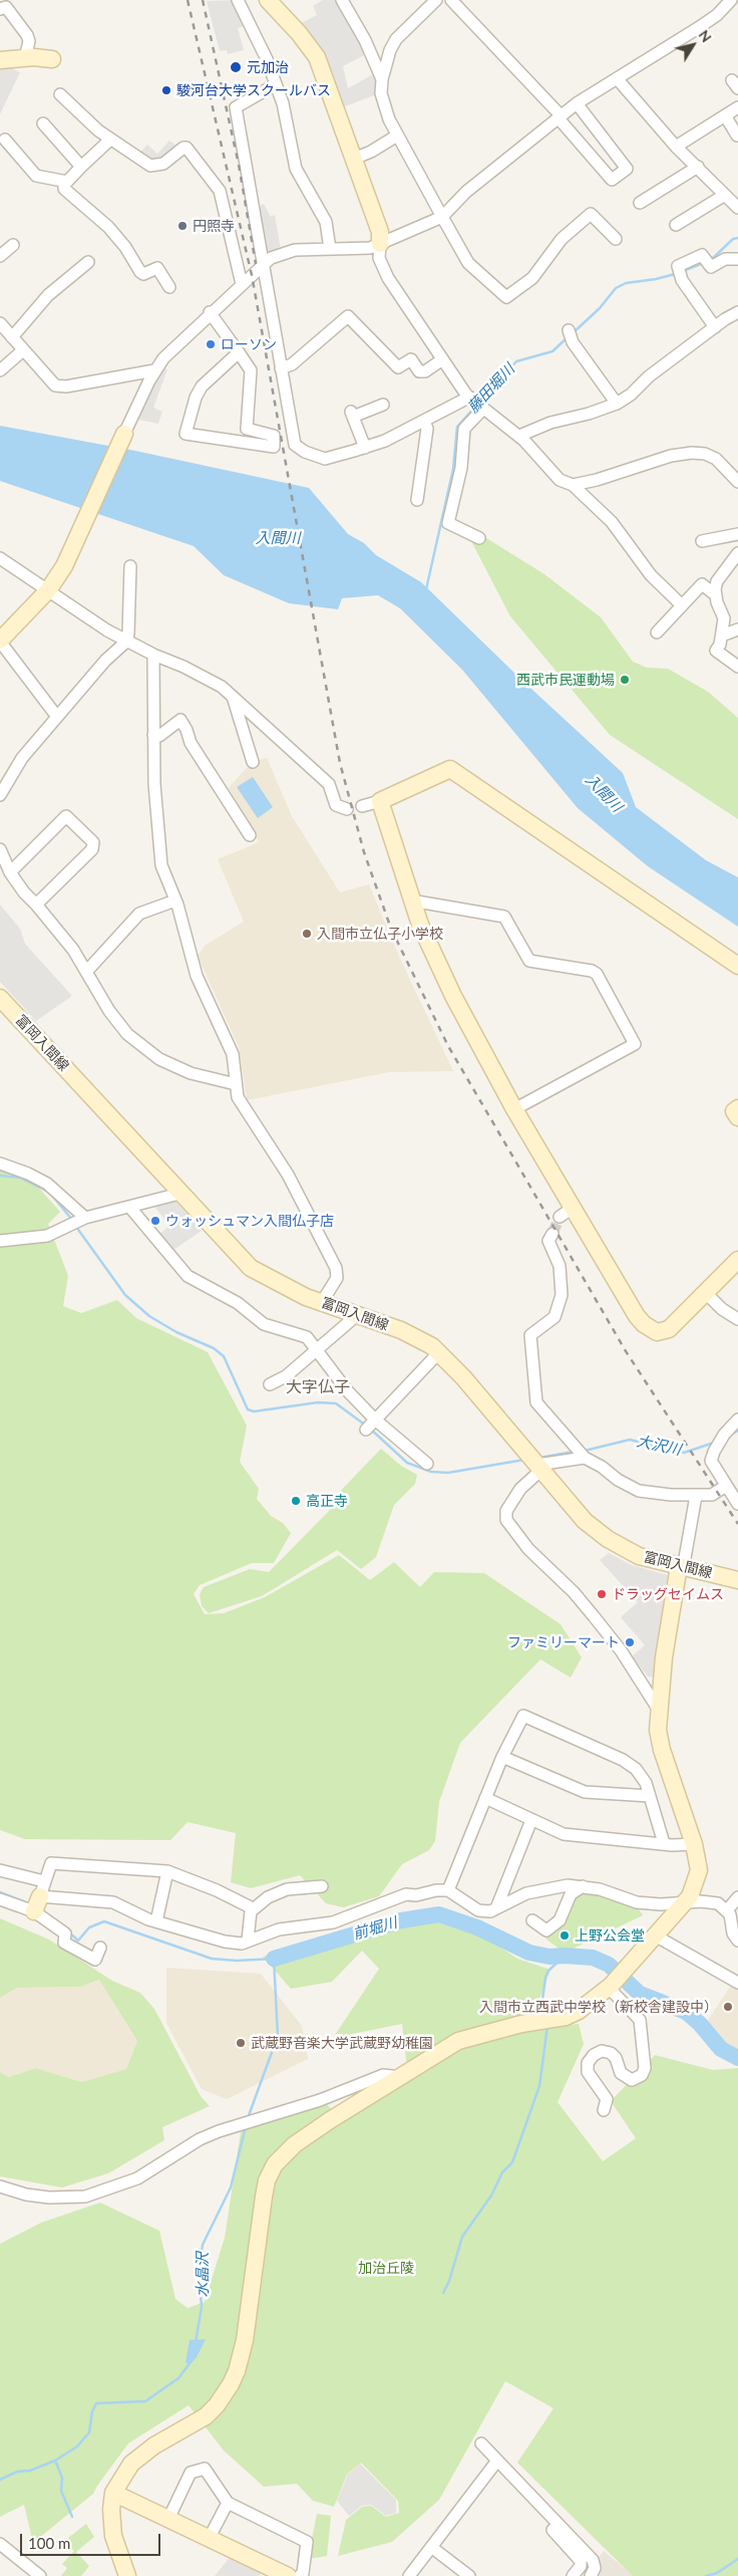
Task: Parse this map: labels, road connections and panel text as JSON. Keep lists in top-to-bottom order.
{
  "streets": {
    "street": ["富岡入間線"]
  },
  "districts": ["大字仏子"],
  "water": [
    "藤田堀川",
    "入間川",
    "大沢川",
    "前堀川",
    "水晶沢"
  ],
  "parks": ["加治丘陵"],
  "places": [
    "元加治",
    "駿河台大学スクールバス",
    "円照寺",
    "ローソン",
    "西武市民運動場",
    "入間市立仏子小学校",
    "ウォッシュマン入間仏子店",
    "高正寺",
    "ドラッグセイムス",
    "ファミリーマート",
    "上野公会堂",
    "入間市立西武中学校（新校舎建設中）",
    "武蔵野音楽大学武蔵野幼稚園"
  ],
  "scale_bar": "100 m",
  "north": "top right"
}
